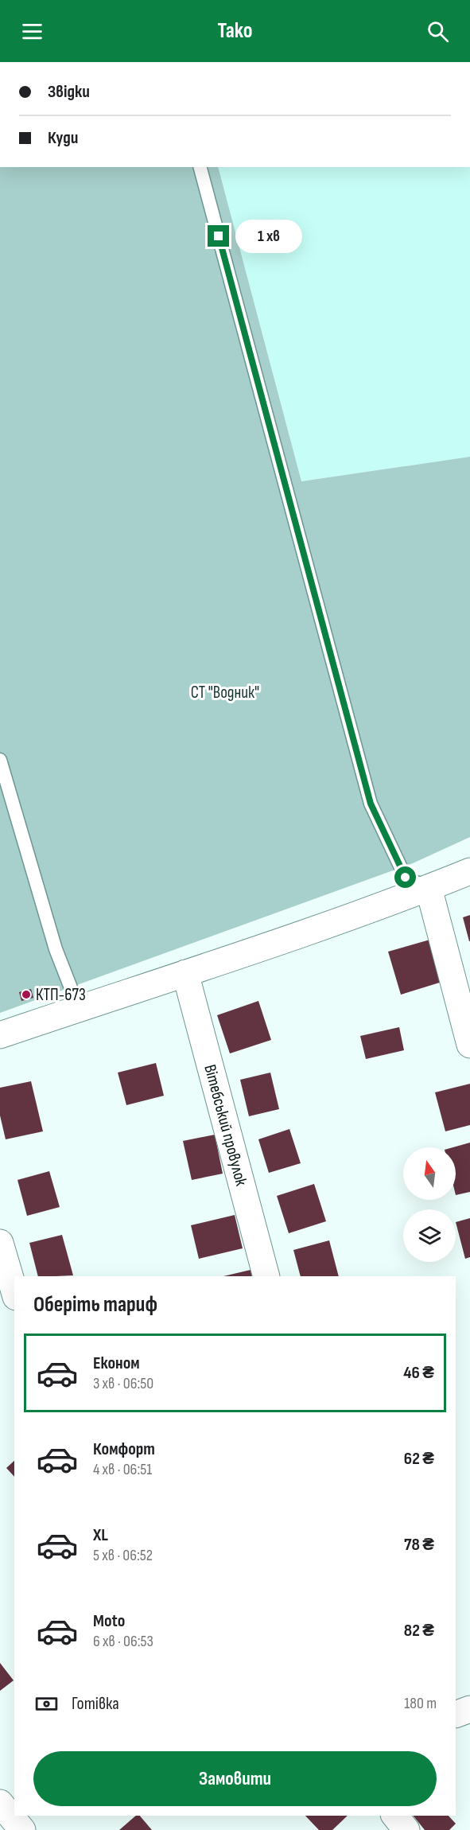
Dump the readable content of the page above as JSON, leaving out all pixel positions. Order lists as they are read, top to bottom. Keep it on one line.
{"streets":{"street":["Вітебський провулок"]},"parks":["СТ \"Водник\""],"places":["КТП-673"],"north":"top","page":{"header":"Tako","banner":["Звідки","Куди"],"bubble":"1 хв","heading":"Оберіть тариф","list":[{"name":"Економ","note":"3 хв · 06:50","value":"46 ₴"},{"name":"Комфорт","note":"4 хв · 06:51","value":"62 ₴"},{"name":"XL","note":"5 хв · 06:52","value":"78 ₴"},{"name":"Moto","note":"6 хв · 06:53","value":"82 ₴"}],"pay":["Готівка","180 m"],"buttons":"Замовити"}}
